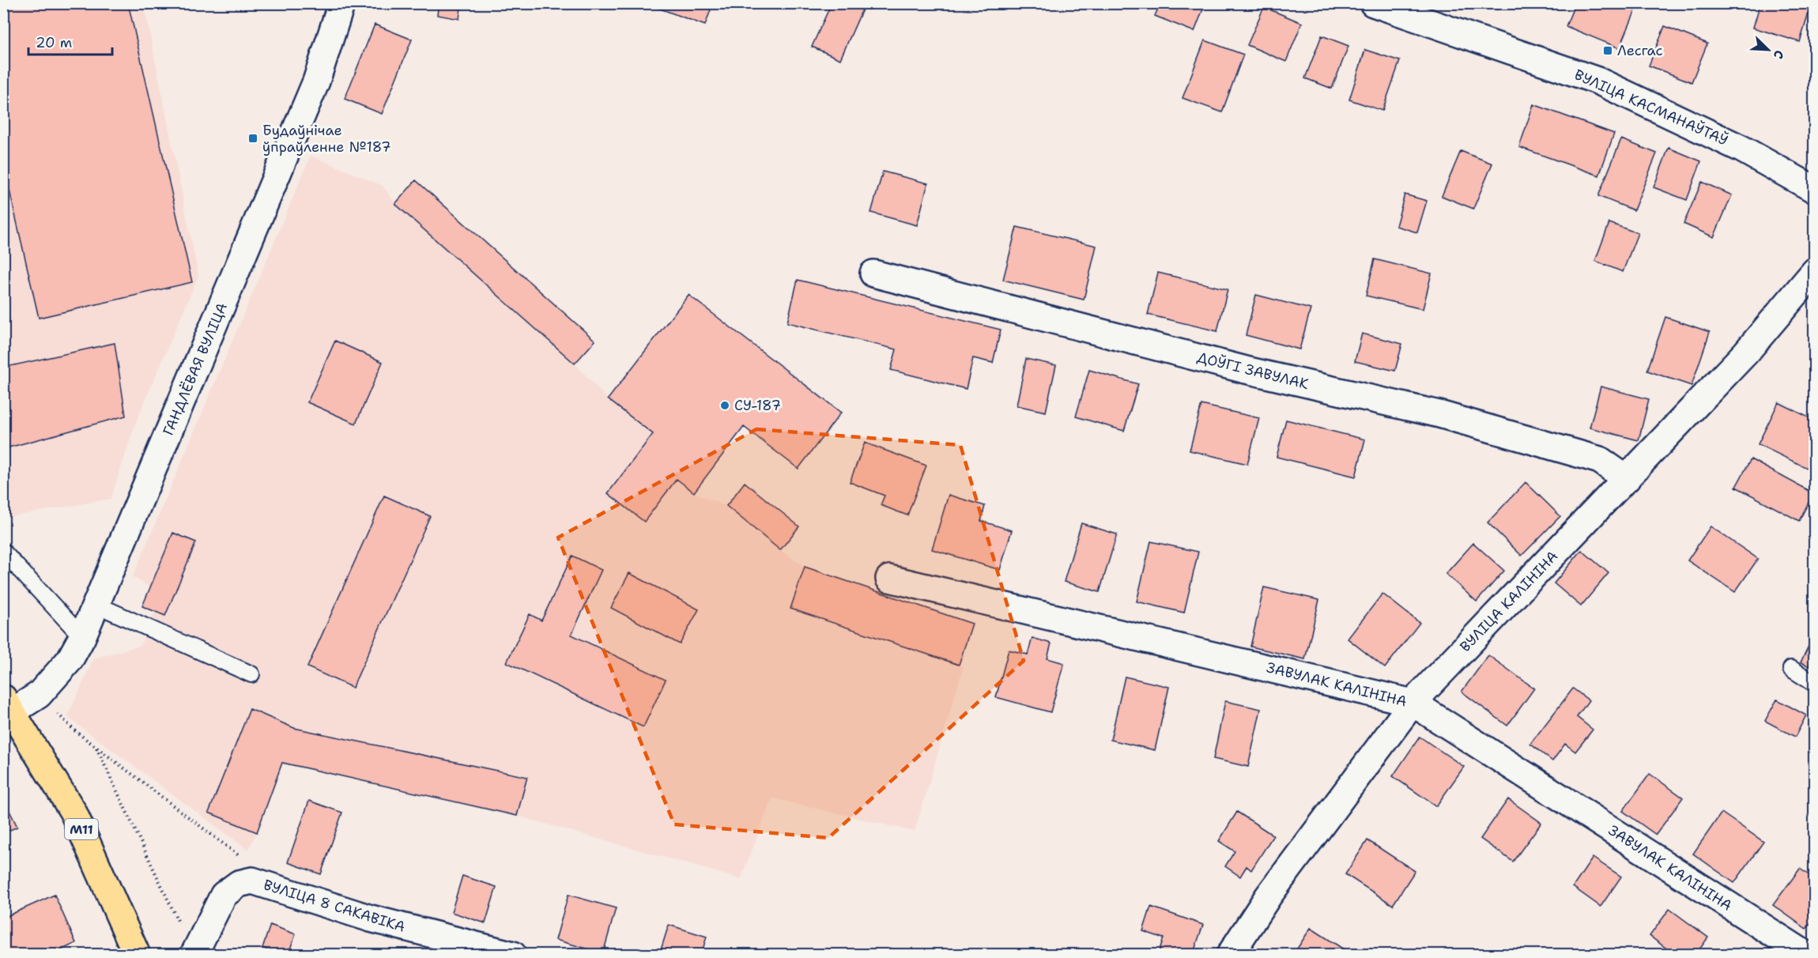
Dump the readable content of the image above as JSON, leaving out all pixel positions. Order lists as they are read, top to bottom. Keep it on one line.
{"streets":{"highway":["М11"],"street":["ВУЛІЦА КАСМАНАЎТАЎ","ГАНДЛЁВАЯ ВУЛІЦА","ДОЎГІ ЗАВУЛАК","ВУЛІЦА КАЛІНІНА","ЗАВУЛАК КАЛІНІНА","ВУЛІЦА 8 САКАВІКА"]},"crossings":[["ГАНДЛЁВАЯ ВУЛІЦА","М11"],["ДОЎГІ ЗАВУЛАК","ВУЛІЦА КАЛІНІНА"],["ВУЛІЦА КАЛІНІНА","ЗАВУЛАК КАЛІНІНА"]],"places":{"transit":["Лесгас","Будаўнічае ўпраўленне №187"],"other":["СУ-187"]},"scale_bar":"20 m","north":"bottom right"}
